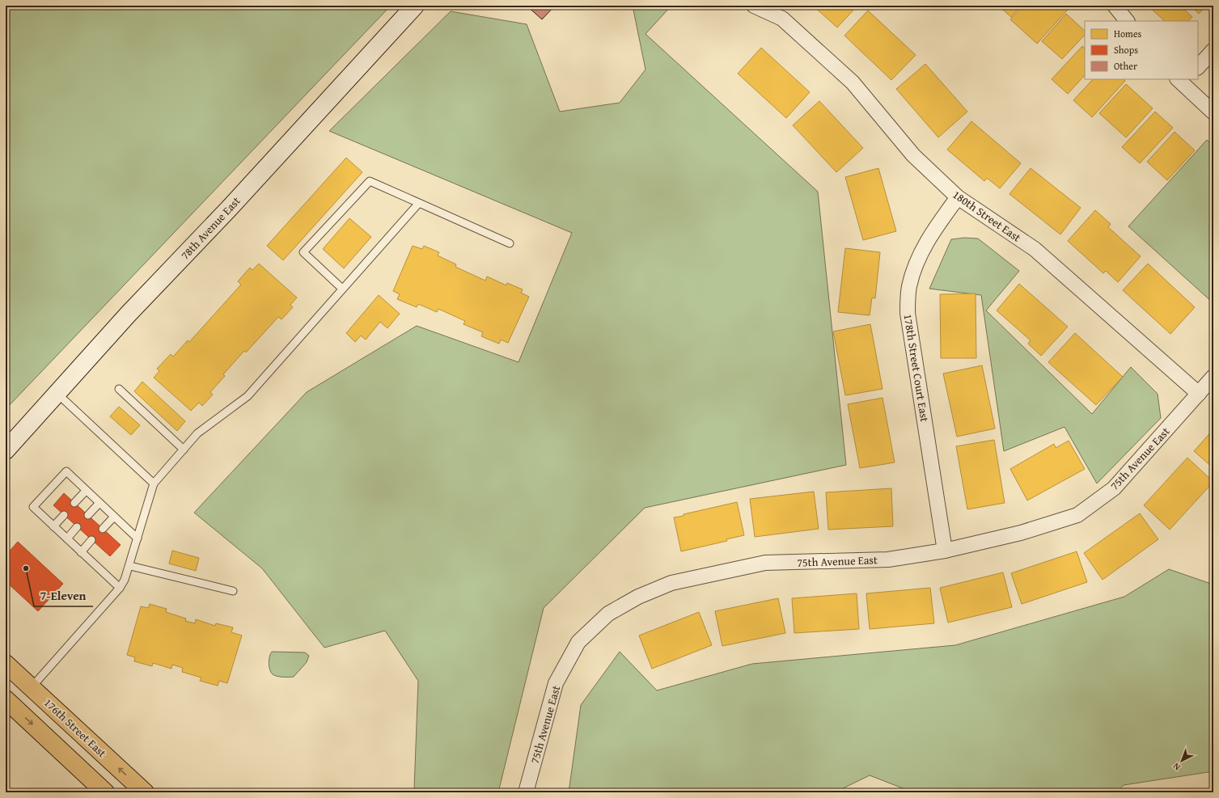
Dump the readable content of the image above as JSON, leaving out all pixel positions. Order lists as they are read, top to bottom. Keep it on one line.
{"streets":{"main road":["176th Street East"],"street":["180th Street East","78th Avenue East","178th Street Court East","75th Avenue East"]},"crossings":[["180th Street East","178th Street Court East"],["180th Street East","75th Avenue East"],["178th Street Court East","75th Avenue East"]],"places":["7-Eleven"],"legend":["Homes","Shops","Other"],"north":"bottom left"}
